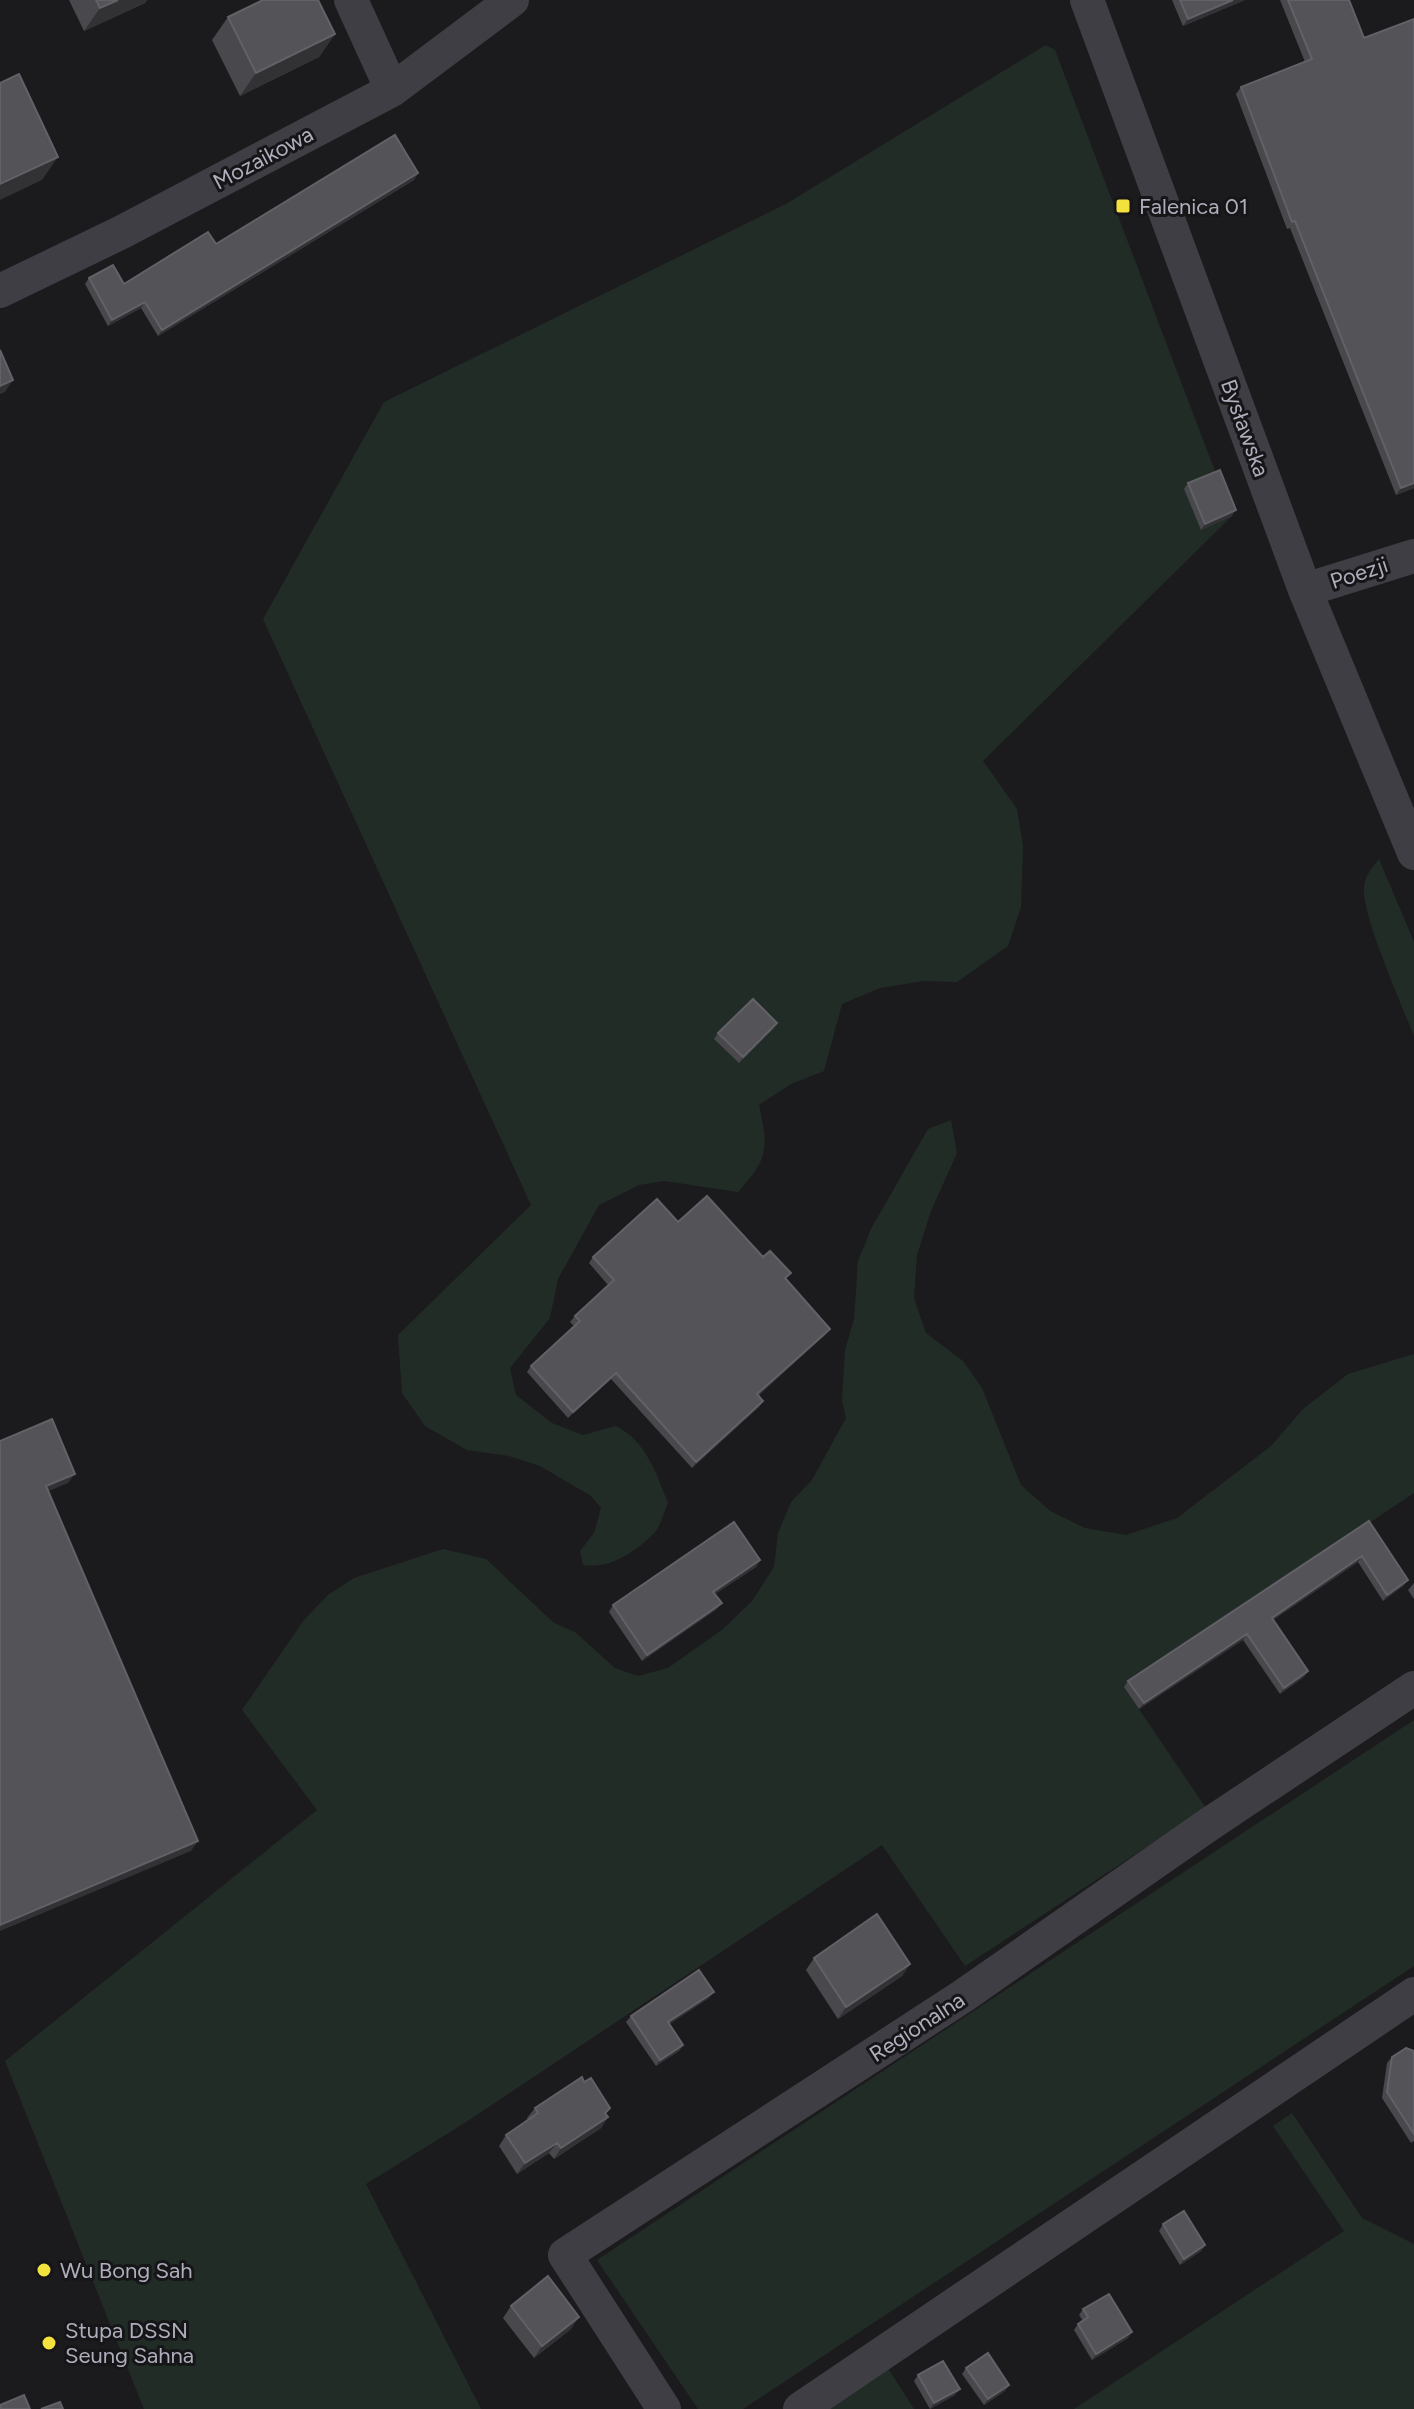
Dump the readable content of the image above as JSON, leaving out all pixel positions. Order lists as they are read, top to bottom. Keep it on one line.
{"streets":{"street":["Mozaikowa","Bysławska","Poezji","Regionalna"]},"crossings":[["Bysławska","Poezji"]],"places":{"transit":["Falenica 01"],"other":["Wu Bong Sah","Stupa DSSN Seung Sahna"]}}
